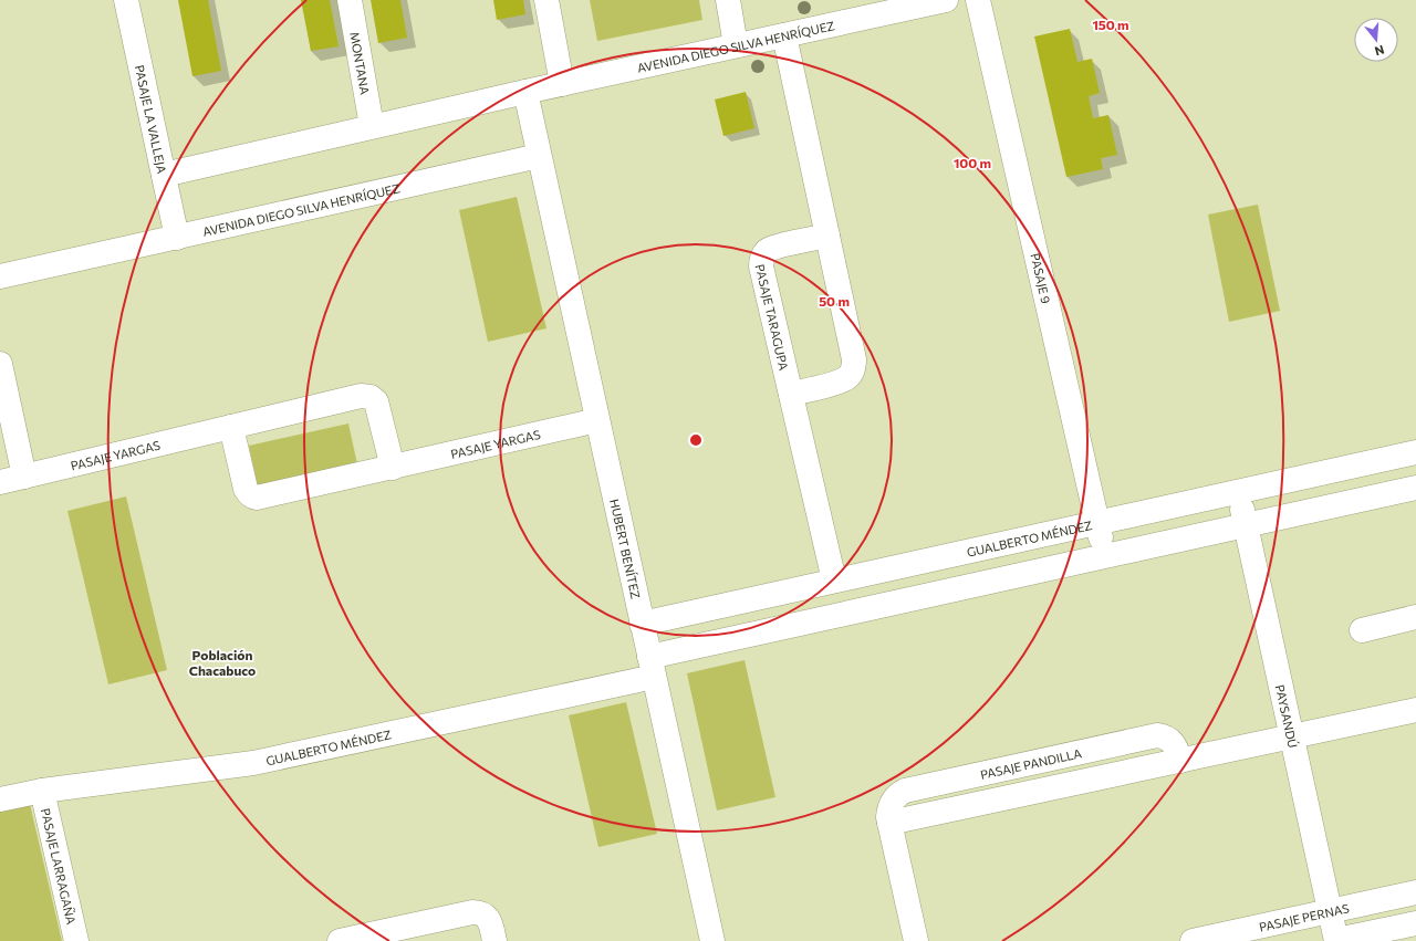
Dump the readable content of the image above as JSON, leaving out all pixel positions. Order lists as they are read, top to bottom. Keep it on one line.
{"streets":{"street":["AVENIDA DIEGO SILVA HENRÍQUEZ","MONTANA","PASAJE LA VALLEJA","PASAJE 9","PASAJE TARAGUPA","PASAJE YARGAS","GUALBERTO MÉNDEZ","HUBERT BENÍTEZ","PAYSANDÚ","PASAJE LARRAGAÑA","PASAJE PERNAS"]},"crossings":[["AVENIDA DIEGO SILVA HENRÍQUEZ","MONTANA"],["AVENIDA DIEGO SILVA HENRÍQUEZ","PASAJE LA VALLEJA"],["AVENIDA DIEGO SILVA HENRÍQUEZ","HUBERT BENÍTEZ"],["PASAJE 9","GUALBERTO MÉNDEZ"],["PASAJE TARAGUPA","GUALBERTO MÉNDEZ"],["PASAJE YARGAS","HUBERT BENÍTEZ"],["GUALBERTO MÉNDEZ","HUBERT BENÍTEZ"],["GUALBERTO MÉNDEZ","PAYSANDÚ"],["GUALBERTO MÉNDEZ","PASAJE LARRAGAÑA"],["PAYSANDÚ","PASAJE PERNAS"]],"districts":["Población Chacabuco"],"north":"bottom","rings":["150 m","100 m","50 m"]}
